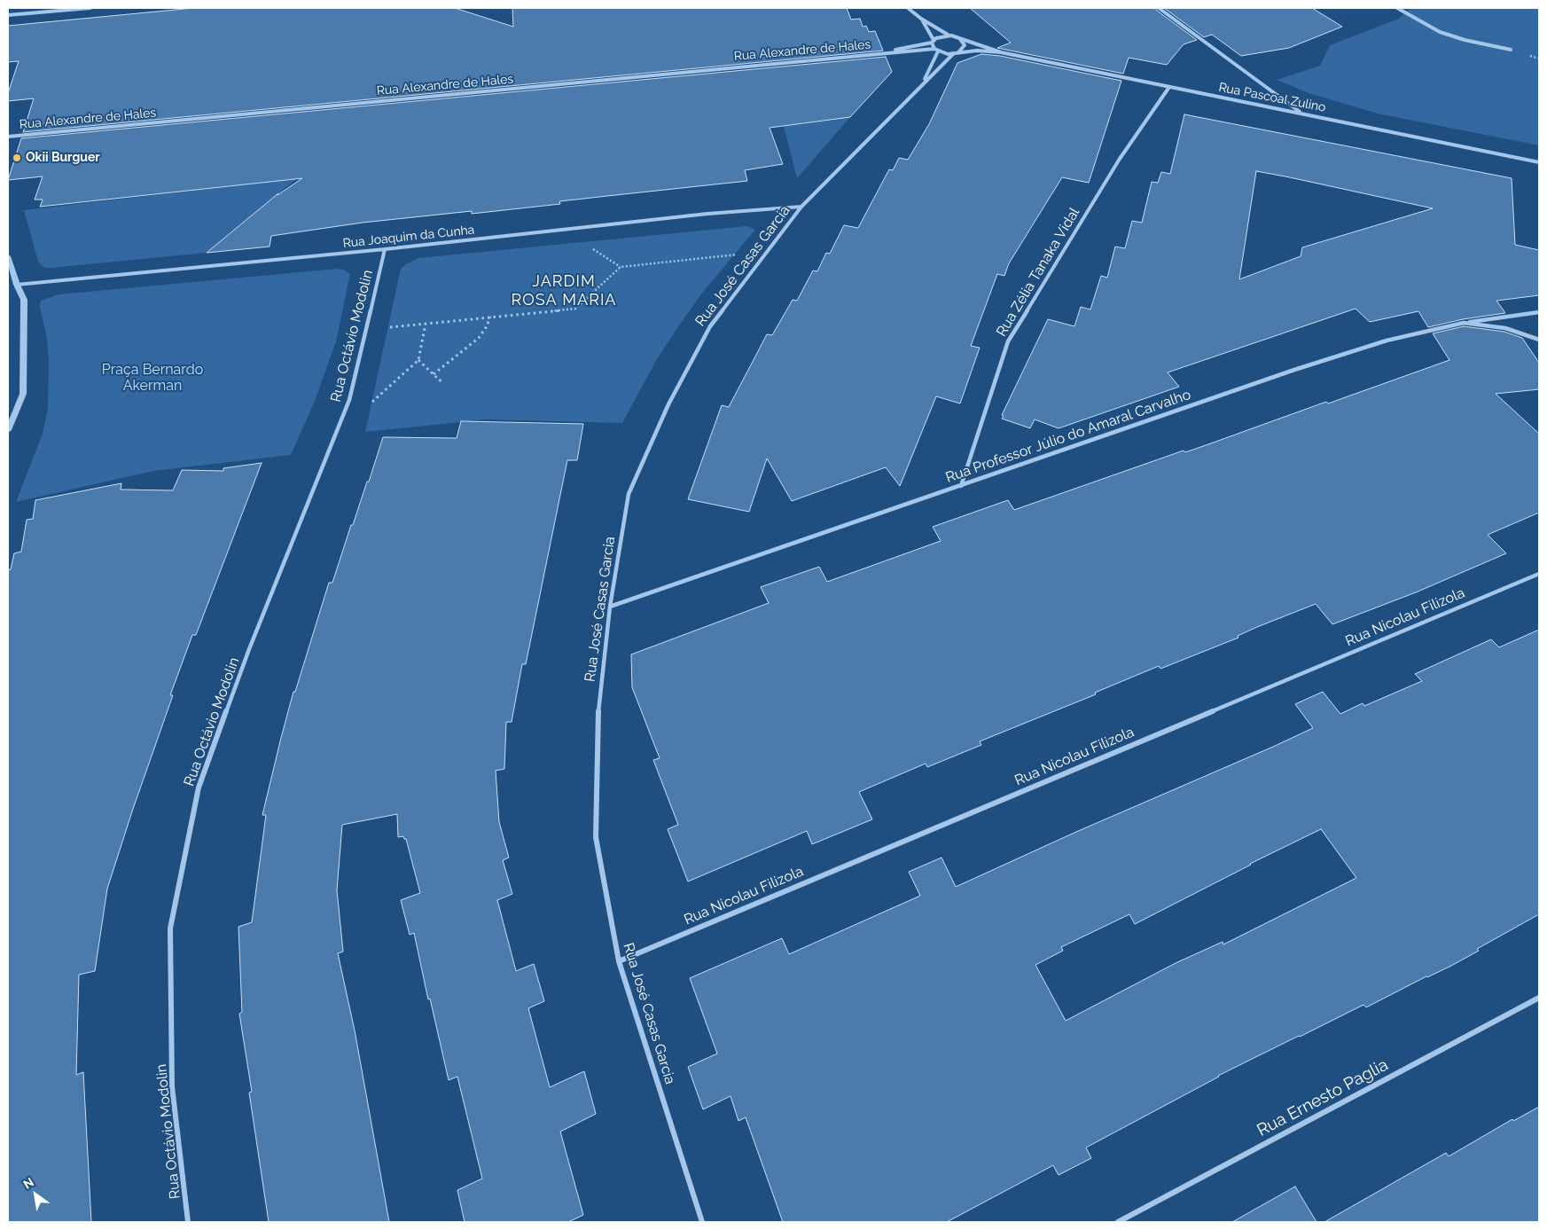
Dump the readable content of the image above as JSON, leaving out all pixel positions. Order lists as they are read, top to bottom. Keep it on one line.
{"streets":{"street":["Rua Alexandre de Hales","Rua Pascoal Zulino","Rua Joaquim da Cunha","Rua José Casas Garcia","Rua Zélia Tanaka Vidal","Rua Octávio Modolin","Rua Professor Júlio do Amaral Carvalho","Rua Nicolau Filizola","Rua Ernesto Paglia"]},"crossings":[["Rua Alexandre de Hales","Rua Pascoal Zulino"],["Rua Alexandre de Hales","Rua José Casas Garcia"],["Rua Pascoal Zulino","Rua José Casas Garcia"],["Rua Pascoal Zulino","Rua Zélia Tanaka Vidal"],["Rua Joaquim da Cunha","Rua José Casas Garcia"],["Rua Joaquim da Cunha","Rua Octávio Modolin"],["Rua José Casas Garcia","Rua Professor Júlio do Amaral Carvalho"],["Rua José Casas Garcia","Rua Nicolau Filizola"],["Rua Zélia Tanaka Vidal","Rua Professor Júlio do Amaral Carvalho"]],"districts":["JARDIM ROSA MARIA"],"parks":["Praça Bernardo Akerman"],"places":["Okii Burguer"],"north":"top left"}
